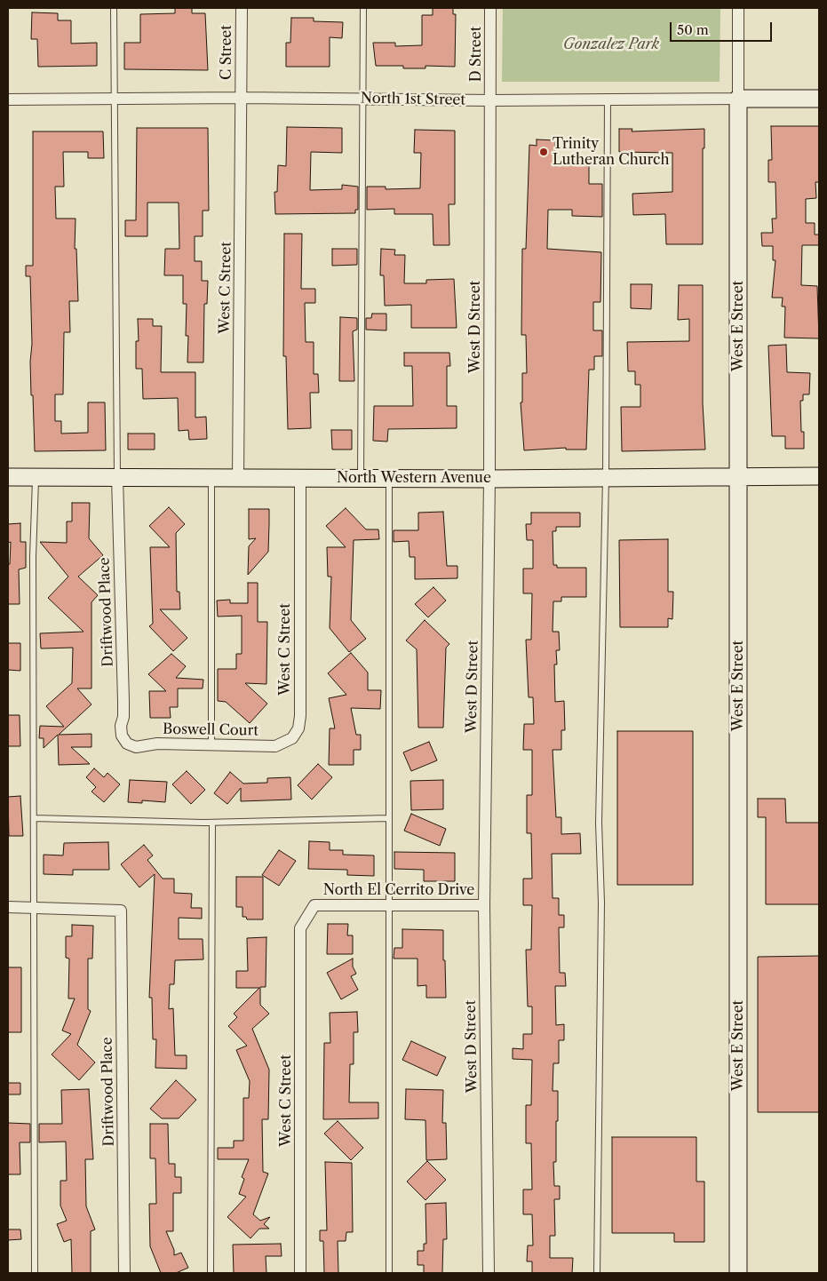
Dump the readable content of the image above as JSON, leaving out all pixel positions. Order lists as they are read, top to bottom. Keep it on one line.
{"streets":{"street":["C Street","D Street","North 1st Street","West C Street","West E Street","West D Street","North Western Avenue","Driftwood Place","Boswell Court","North El Cerrito Drive"]},"crossings":[["C Street","North 1st Street"],["C Street","West C Street"],["D Street","North 1st Street"],["D Street","West D Street"],["North 1st Street","West C Street"],["North 1st Street","West E Street"],["North 1st Street","West D Street"],["West C Street","North Western Avenue"],["West C Street","Boswell Court"],["West C Street","North El Cerrito Drive"],["West E Street","North Western Avenue"],["West D Street","North Western Avenue"],["West D Street","North El Cerrito Drive"],["North Western Avenue","Driftwood Place"],["Driftwood Place","Boswell Court"]],"parks":["Gonzalez Park"],"places":["Trinity Lutheran Church"],"scale_bar":"50 m"}
